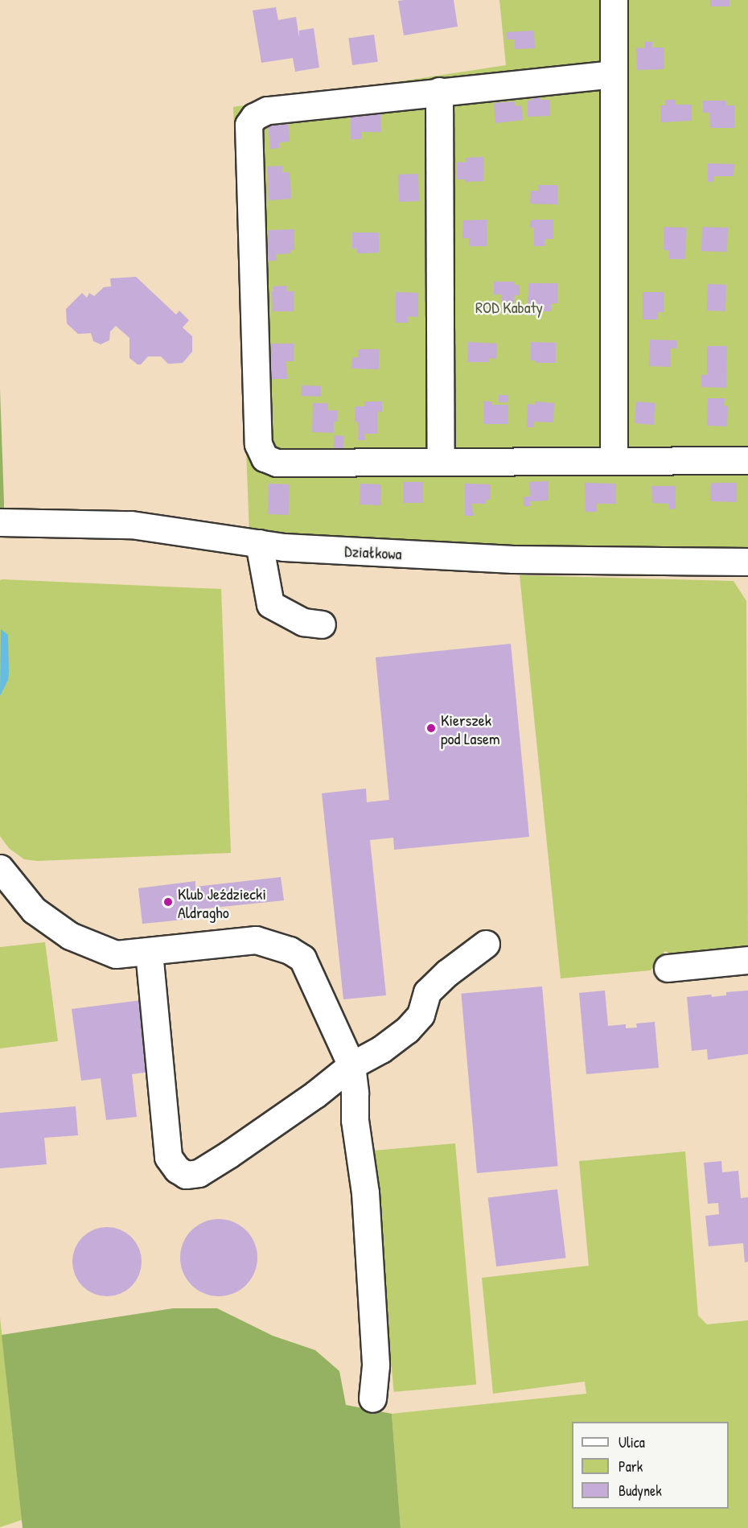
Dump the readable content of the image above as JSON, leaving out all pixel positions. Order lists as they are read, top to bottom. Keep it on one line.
{"streets":{"street":["Działkowa"]},"parks":["ROD Kabaty"],"places":["Kierszek pod Lasem","Klub Jeździecki Aldragho"],"legend":["Ulica","Park","Budynek"]}
